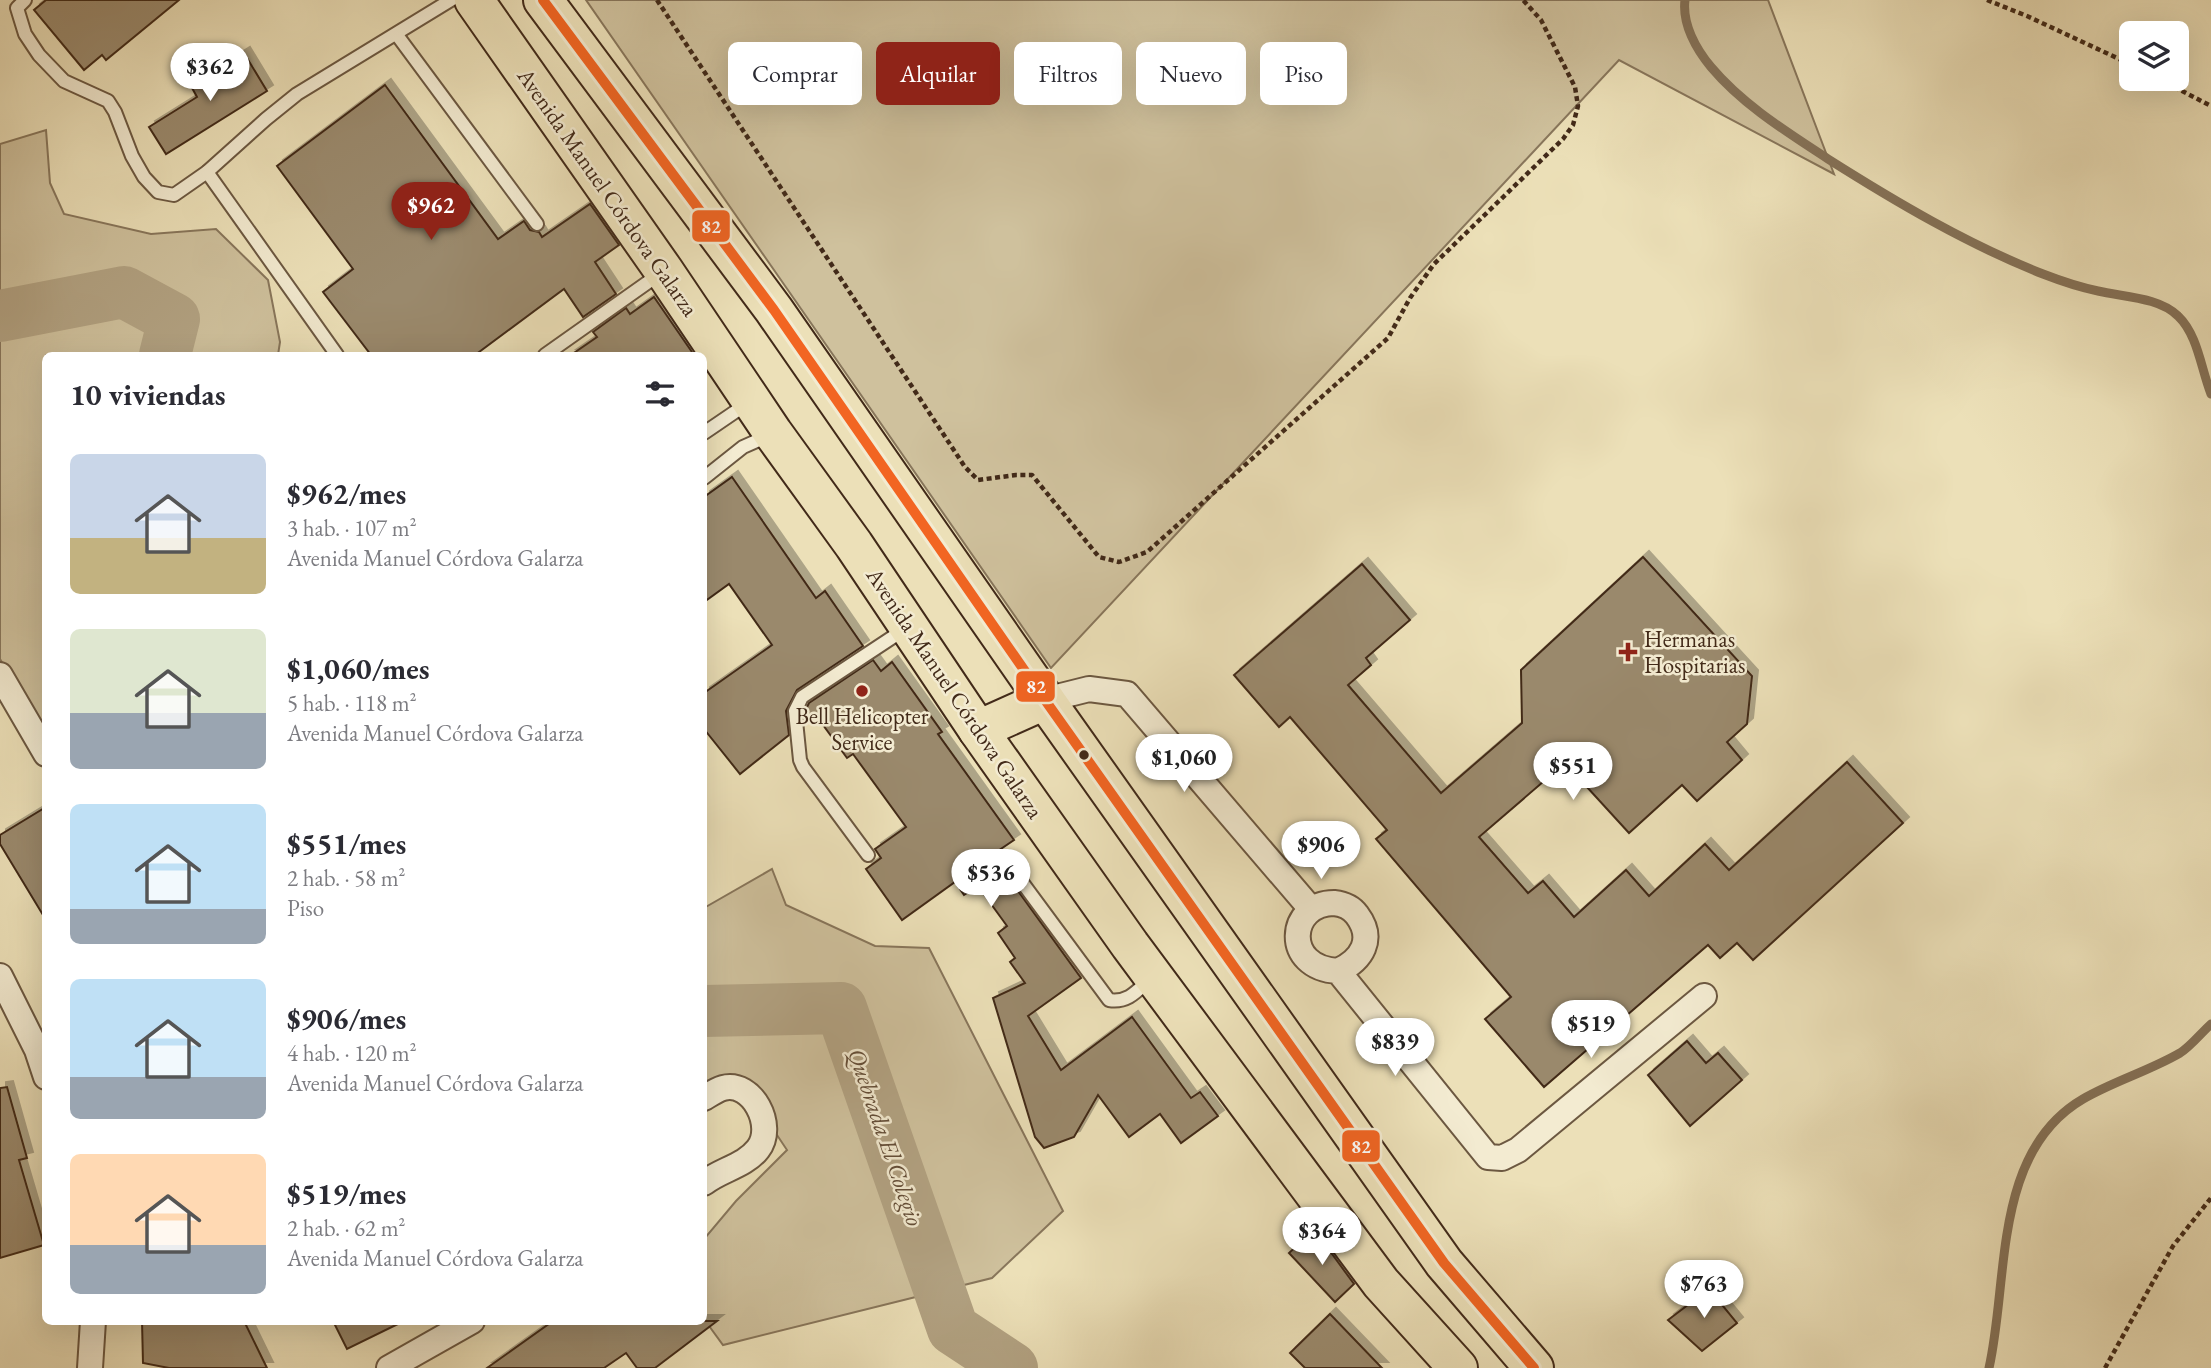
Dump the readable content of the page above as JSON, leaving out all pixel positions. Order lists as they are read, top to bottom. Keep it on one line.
{"streets":{"main road":["Avenida Manuel Córdova Galarza"]},"water":["Quebrada El Colegio"],"places":{"health":["Hermanas Hospitarias"],"other":["Bell Helicopter Service"]},"lines":["transit line 82"],"page":{"chip":["Comprar","Alquilar","Filtros","Nuevo","Piso"],"price":["$362","$962","$1,060","$551","$906","$536","$519","$839","$364","$763"],"heading":"10 viviendas","list":[{"name":"$962/mes","note":"3 hab. · 107 m² · Avenida Manuel Córdova Galarza"},{"name":"$1,060/mes","note":"5 hab. · 118 m² · Avenida Manuel Córdova Galarza"},{"name":"$551/mes","note":"2 hab. · 58 m² · Piso"},{"name":"$906/mes","note":"4 hab. · 120 m² · Avenida Manuel Córdova Galarza"},{"name":"$519/mes","note":"2 hab. · 62 m² · Avenida Manuel Córdova Galarza"}]}}
